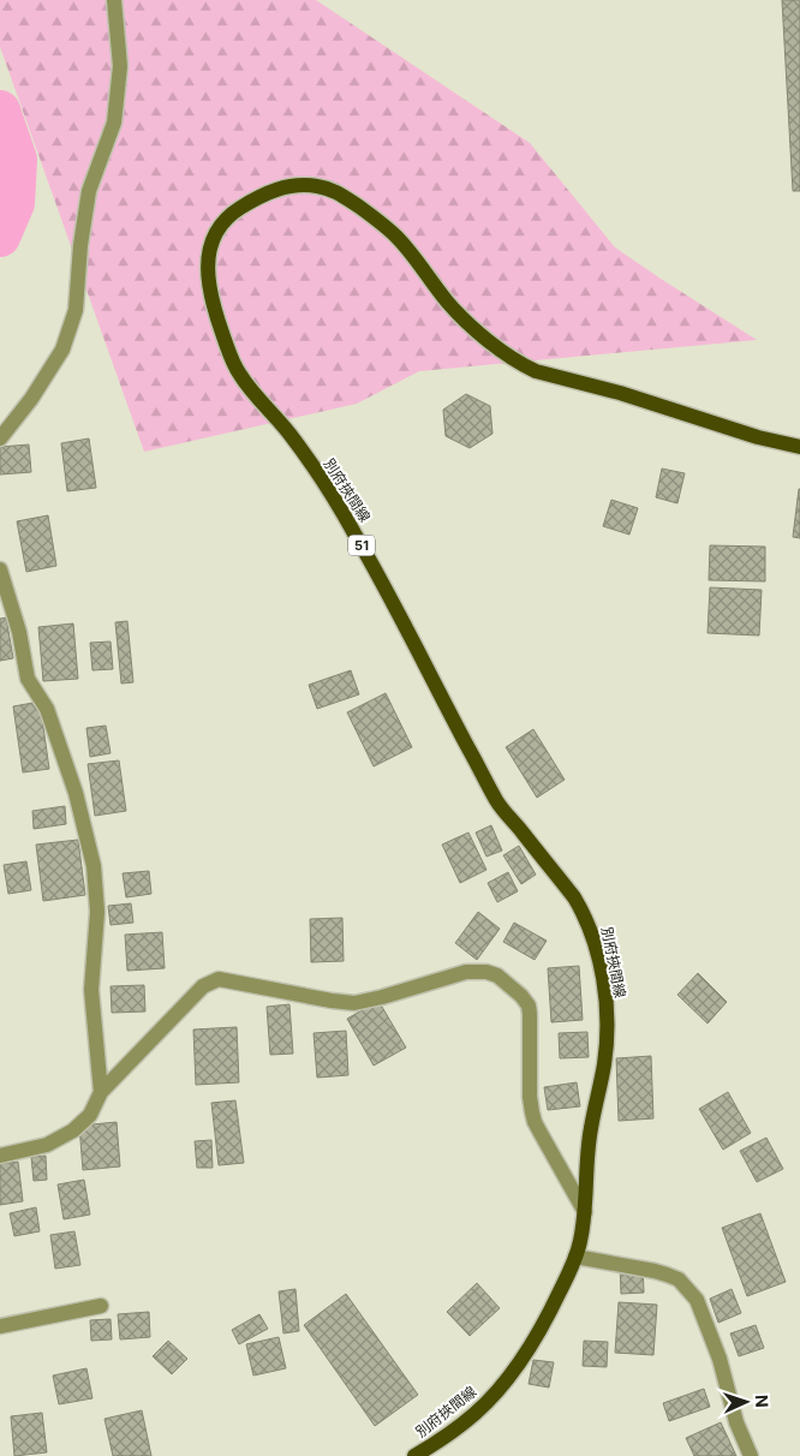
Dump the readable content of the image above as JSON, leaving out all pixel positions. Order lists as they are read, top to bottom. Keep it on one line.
{"streets":{"main road":["別府挾間線","51"]},"north":"right"}
